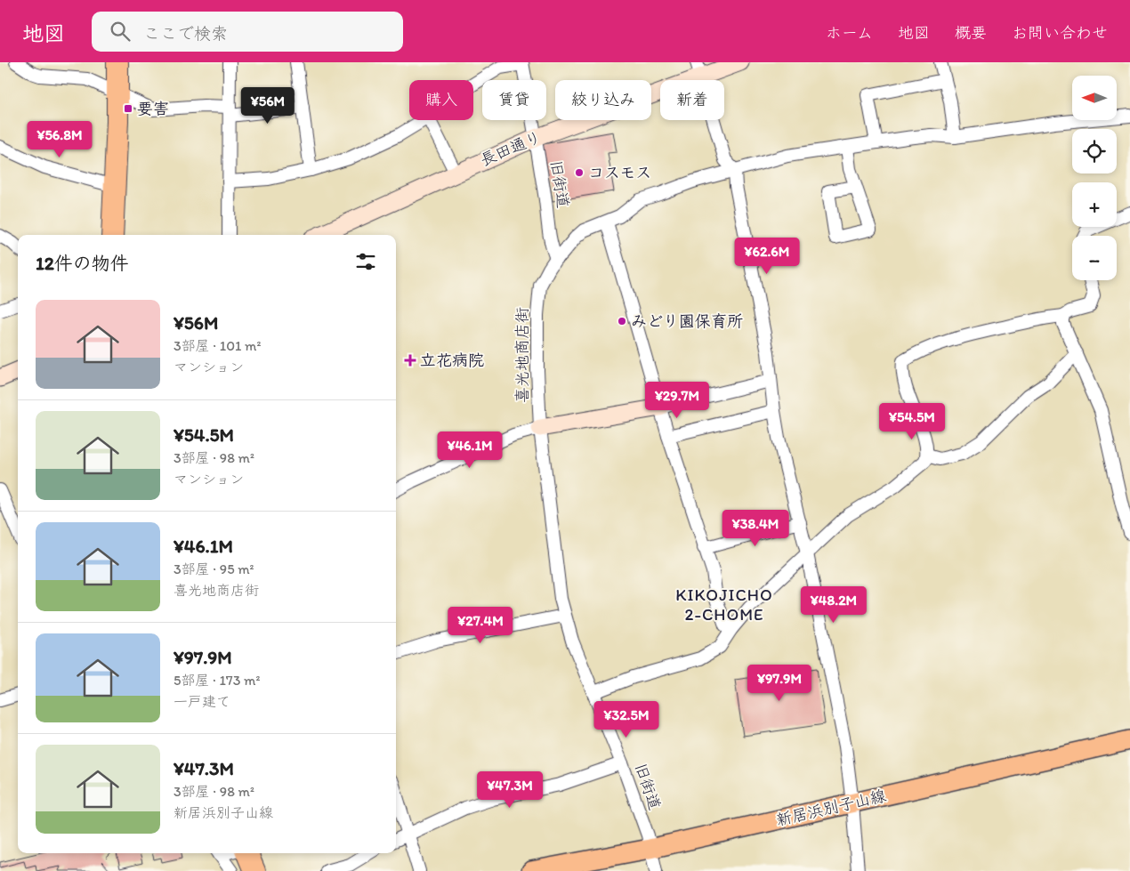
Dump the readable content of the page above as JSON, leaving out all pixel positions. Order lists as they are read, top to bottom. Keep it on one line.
{"streets":{"main road":["新居浜別子山線"],"street":["長田通り","旧街道","喜光地商店街"]},"crossings":[["長田通り","旧街道"],["旧街道","喜光地商店街"],["旧街道","新居浜別子山線"]],"districts":["KIKOJICHO 2-CHOME"],"places":{"transit":["要害"],"other":["コスモス","みどり園保育所"],"health":["立花病院"]},"north":"left","page":{"header":"地図","search":"ここで検索","nav":["ホーム","地図","概要","お問い合わせ"],"map_buttons":["+","−"],"chip":["購入","賃貸","絞り込み","新着"],"price":["¥56M","¥56.8M","¥62.6M","¥29.7M","¥54.5M","¥46.1M","¥38.4M","¥48.2M","¥27.4M","¥97.9M","¥32.5M","¥47.3M"],"heading":"12件の物件","list":[{"name":"¥56M","note":"3部屋 · 101 m² · マンション"},{"name":"¥54.5M","note":"3部屋 · 98 m² · マンション"},{"name":"¥46.1M","note":"3部屋 · 95 m² · 喜光地商店街"},{"name":"¥97.9M","note":"5部屋 · 173 m² · 一戸建て"},{"name":"¥47.3M","note":"3部屋 · 98 m² · 新居浜別子山線"}]}}
